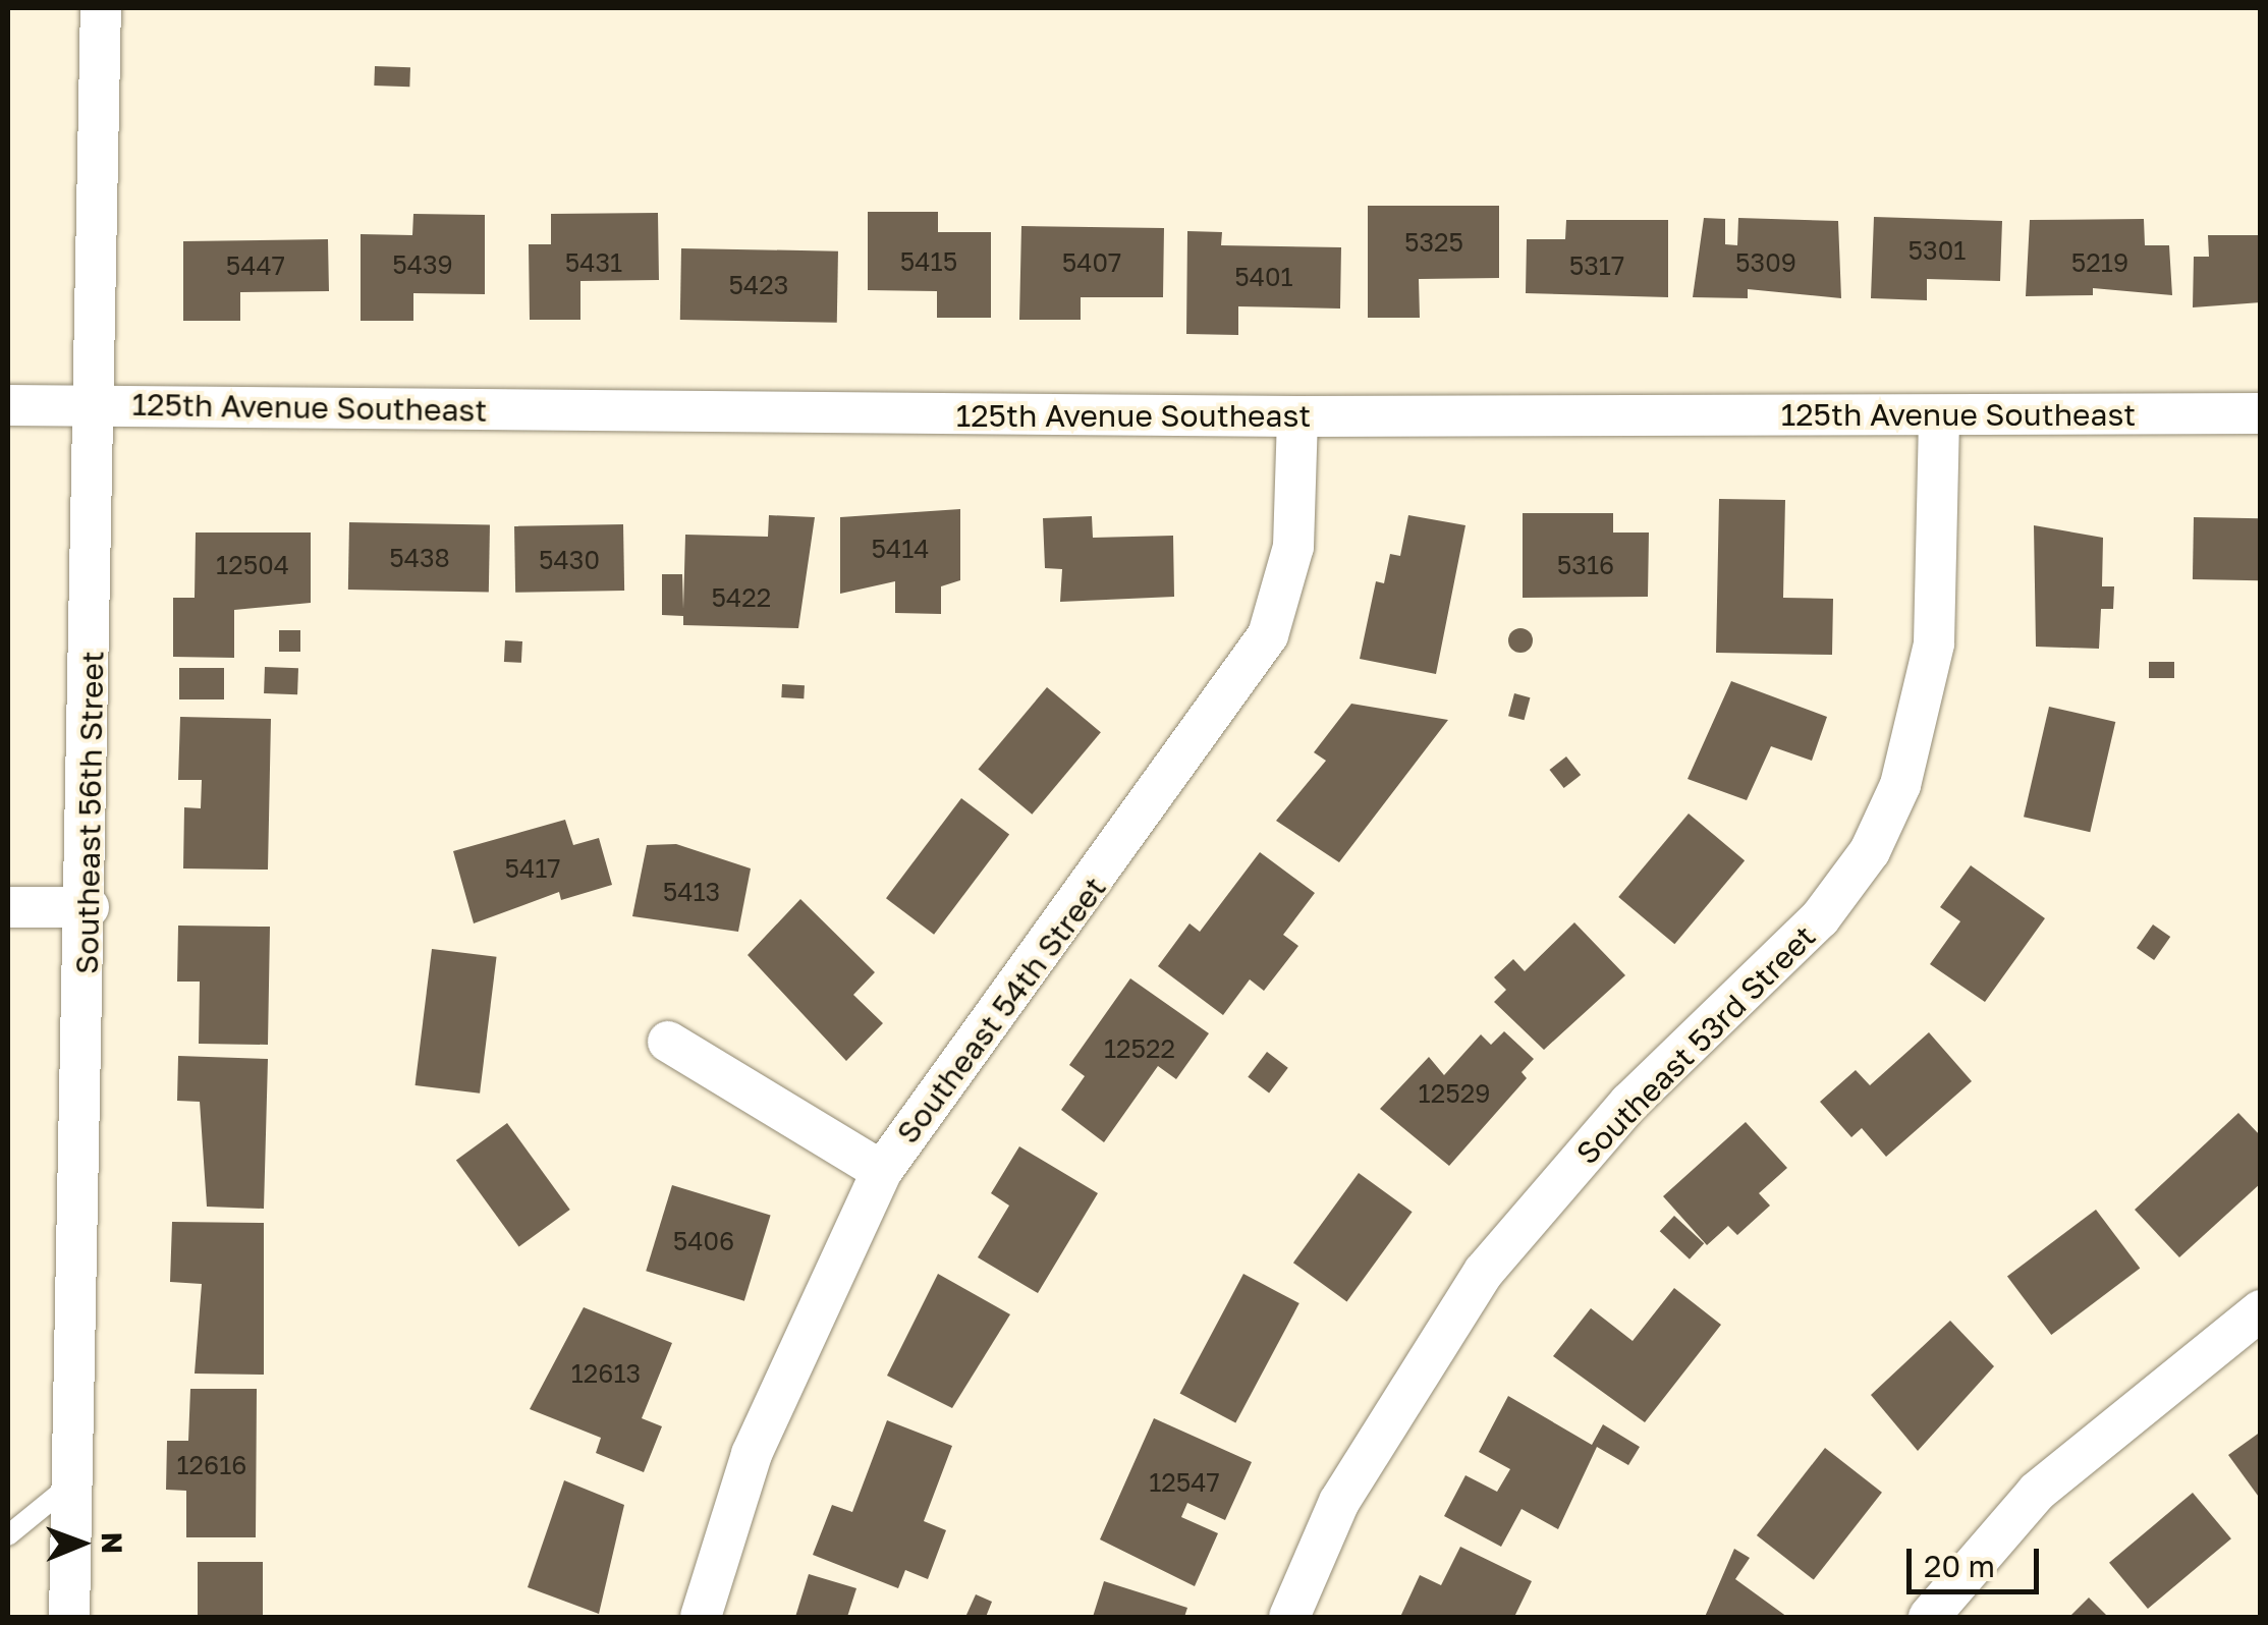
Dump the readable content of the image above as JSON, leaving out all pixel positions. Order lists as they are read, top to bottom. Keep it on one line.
{"streets":{"street":["125th Avenue Southeast","Southeast 56th Street","Southeast 54th Street","Southeast 53rd Street"]},"crossings":[["125th Avenue Southeast","Southeast 56th Street"],["125th Avenue Southeast","Southeast 54th Street"],["125th Avenue Southeast","Southeast 53rd Street"]],"house_numbers":["5325","5301","5415","5431","5407","5309","5219","5439","5447","5317","5401","5423","5414","5438","5430","12504","5316","5422","5417","5413","12522","12529","5406","12613","12616","12547"],"scale_bar":"20 m","north":"right"}
